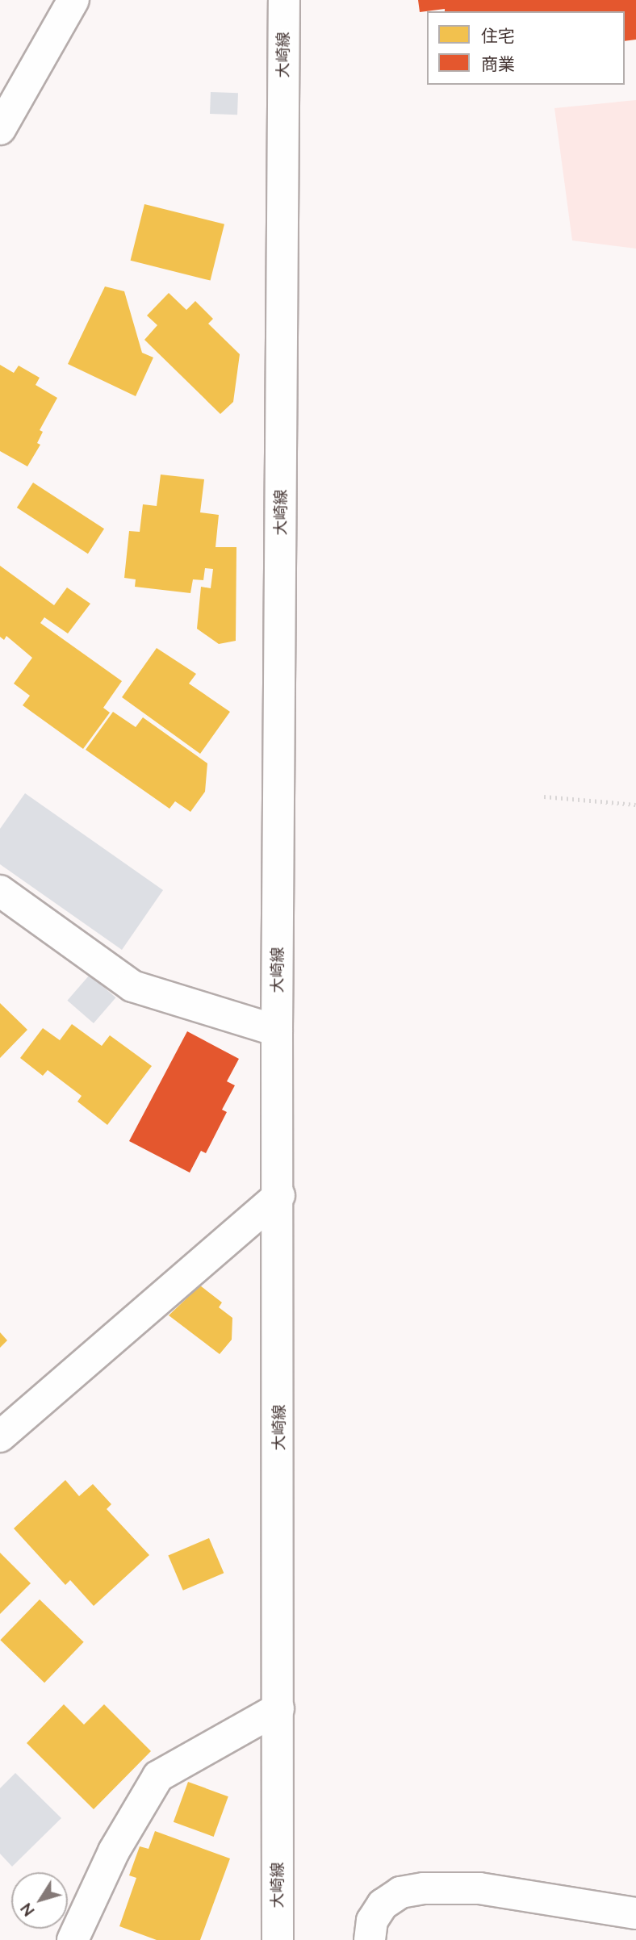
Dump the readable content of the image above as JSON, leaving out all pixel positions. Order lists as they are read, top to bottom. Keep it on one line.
{"streets":{"street":["大崎線"]},"legend":["住宅","商業"],"north":"bottom left"}
